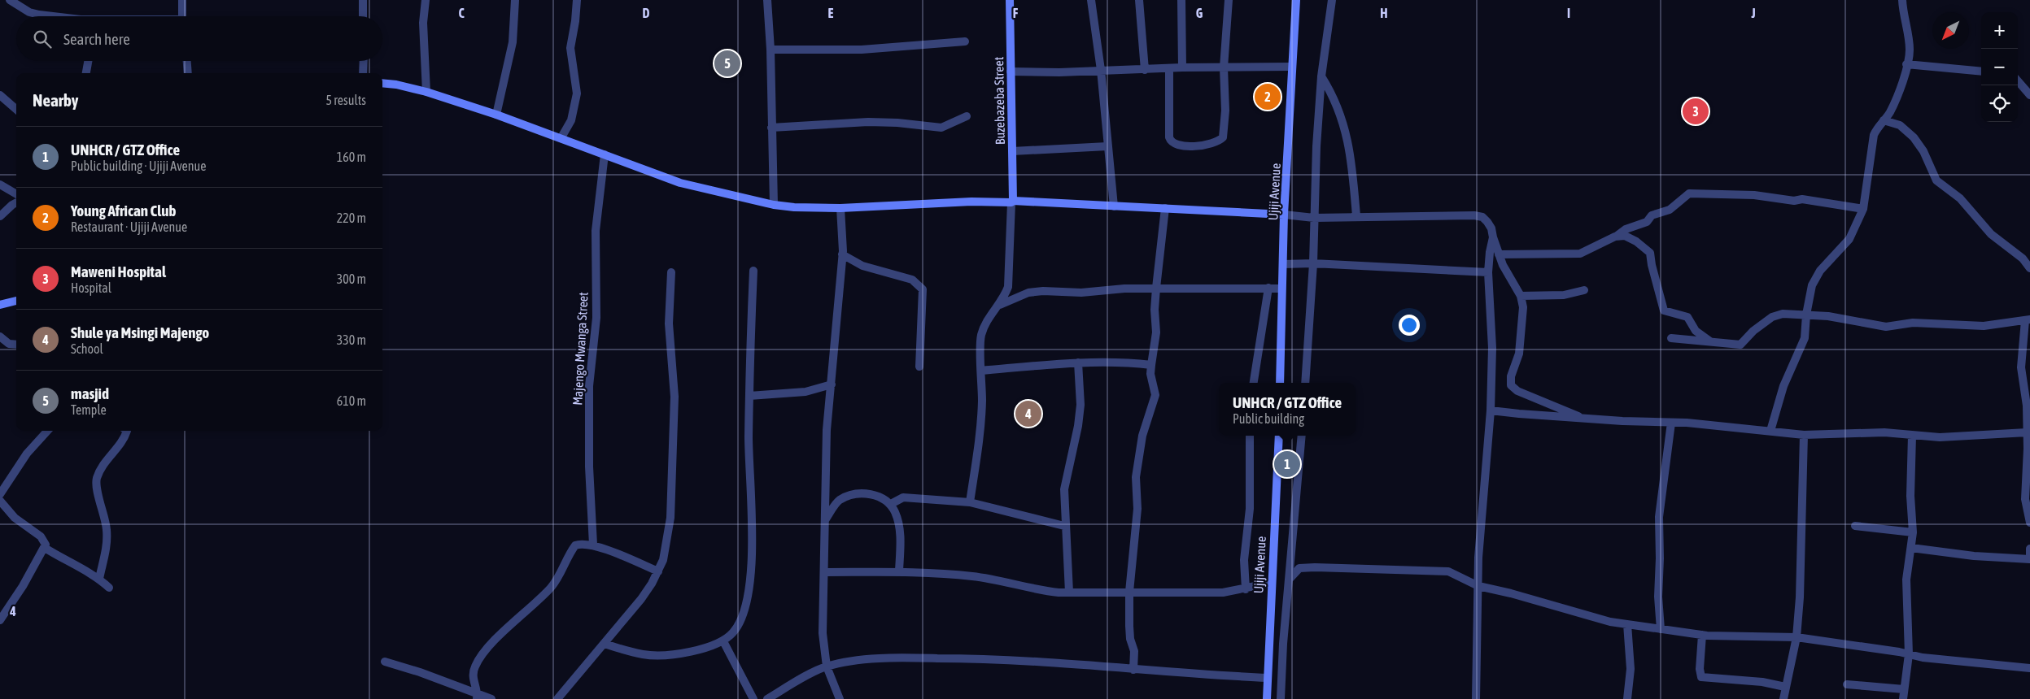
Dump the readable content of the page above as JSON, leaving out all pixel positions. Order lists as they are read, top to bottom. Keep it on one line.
{"streets":{"street":["Buzebazeba Street","Ujiji Avenue","Majengo Mwanga Street"]},"north":"bottom left","page":{"map_buttons":["+","−"],"search":"Search here","pins":["5","2","3","4","1"],"heading":["Nearby","5 results"],"list":[{"mark":"1","name":"UNHCR / GTZ Office","note":"Public building · Ujiji Avenue","value":"160 m"},{"mark":"2","name":"Young African Club","note":"Restaurant · Ujiji Avenue","value":"220 m"},{"mark":"3","name":"Maweni Hospital","note":"Hospital","value":"300 m"},{"mark":"4","name":"Shule ya Msingi Majengo","note":"School","value":"330 m"},{"mark":"5","name":"masjid","note":"Temple","value":"610 m"}],"popup":["UNHCR / GTZ Office","Public building"]},"grid":{"columns":["C","D","E","F","G","H","I","J"],"rows":["4"]}}
